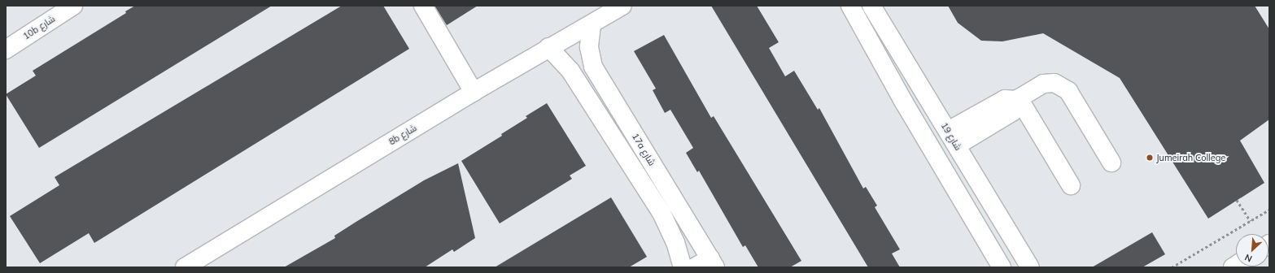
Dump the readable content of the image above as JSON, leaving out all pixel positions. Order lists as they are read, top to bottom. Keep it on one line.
{"streets":{"street":["10b شارع","8b شارع","شارع 19","17a شارع"]},"crossings":[["8b شارع","17a شارع"]],"places":["Jumeirah College"],"north":"bottom left"}
